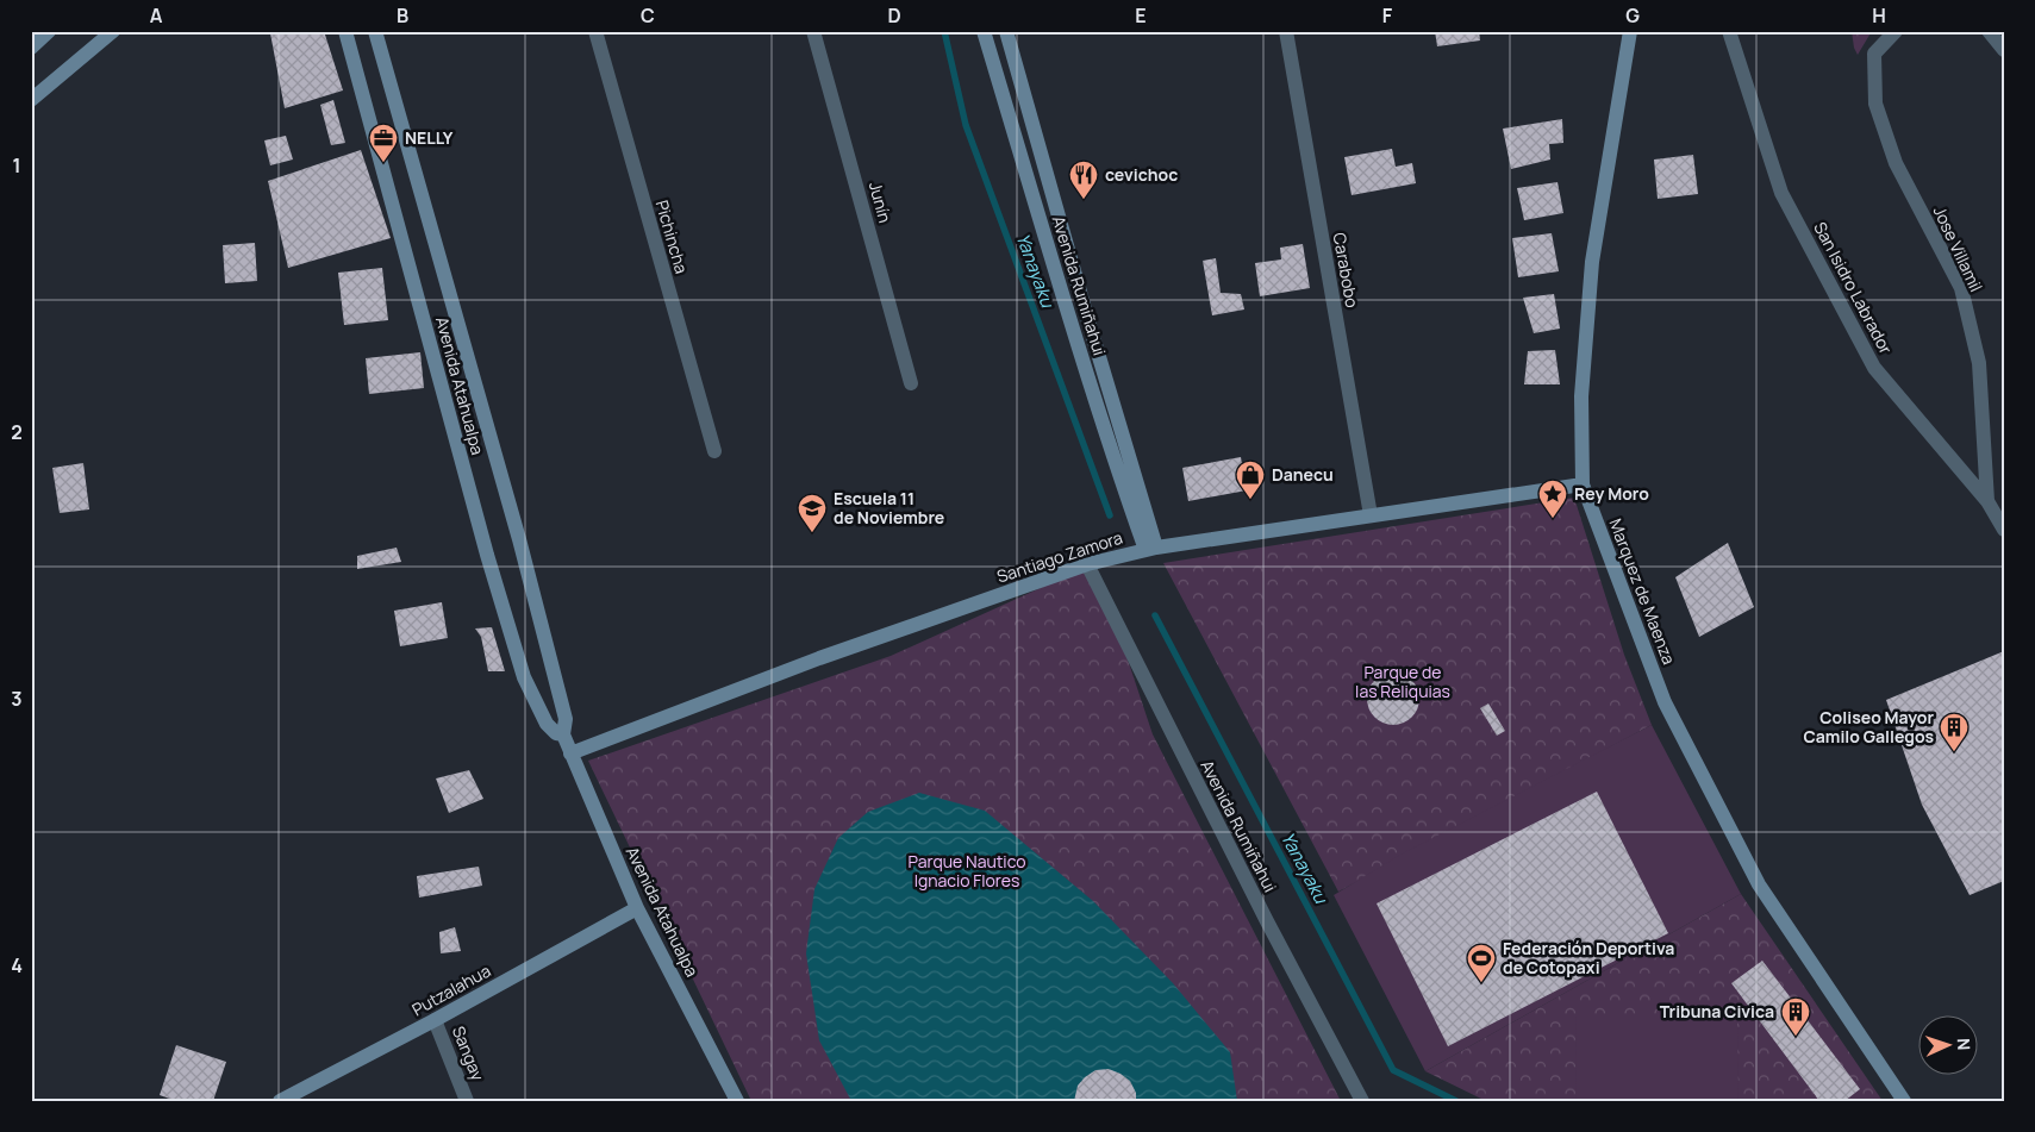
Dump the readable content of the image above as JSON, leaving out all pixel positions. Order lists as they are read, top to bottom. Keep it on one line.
{"streets":{"street":["Junín","Pichincha","Jose Villamil","Carabobo","Avenida Rumiñahui","San Isidro Labrador","Avenida Atahualpa","Santiago Zamora","Marquez de Maenza","Putzalahua","Sangay"]},"crossings":[["Jose Villamil","San Isidro Labrador"],["Carabobo","Santiago Zamora"],["Avenida Rumiñahui","Santiago Zamora"],["Avenida Atahualpa","Santiago Zamora"],["Avenida Atahualpa","Putzalahua"],["Santiago Zamora","Marquez de Maenza"],["Putzalahua","Sangay"]],"water":["Yanayaku"],"parks":["Parque de las Reliquias","Parque Nautico Ignacio Flores"],"places":{"office":["NELLY"],"restaurant":["cevichoc"],"shop":["Danecu"],"place":["Rey Moro"],"school or university":["Escuela 11 de Noviembre"],"building":["Coliseo Mayor Camilo Gallegos","Tribuna Civica"],"sports":["Federación Deportiva de Cotopaxi"]},"north":"right","grid":{"columns":["A","B","C","D","E","F","G","H"],"rows":["1","2","3","4"]}}
